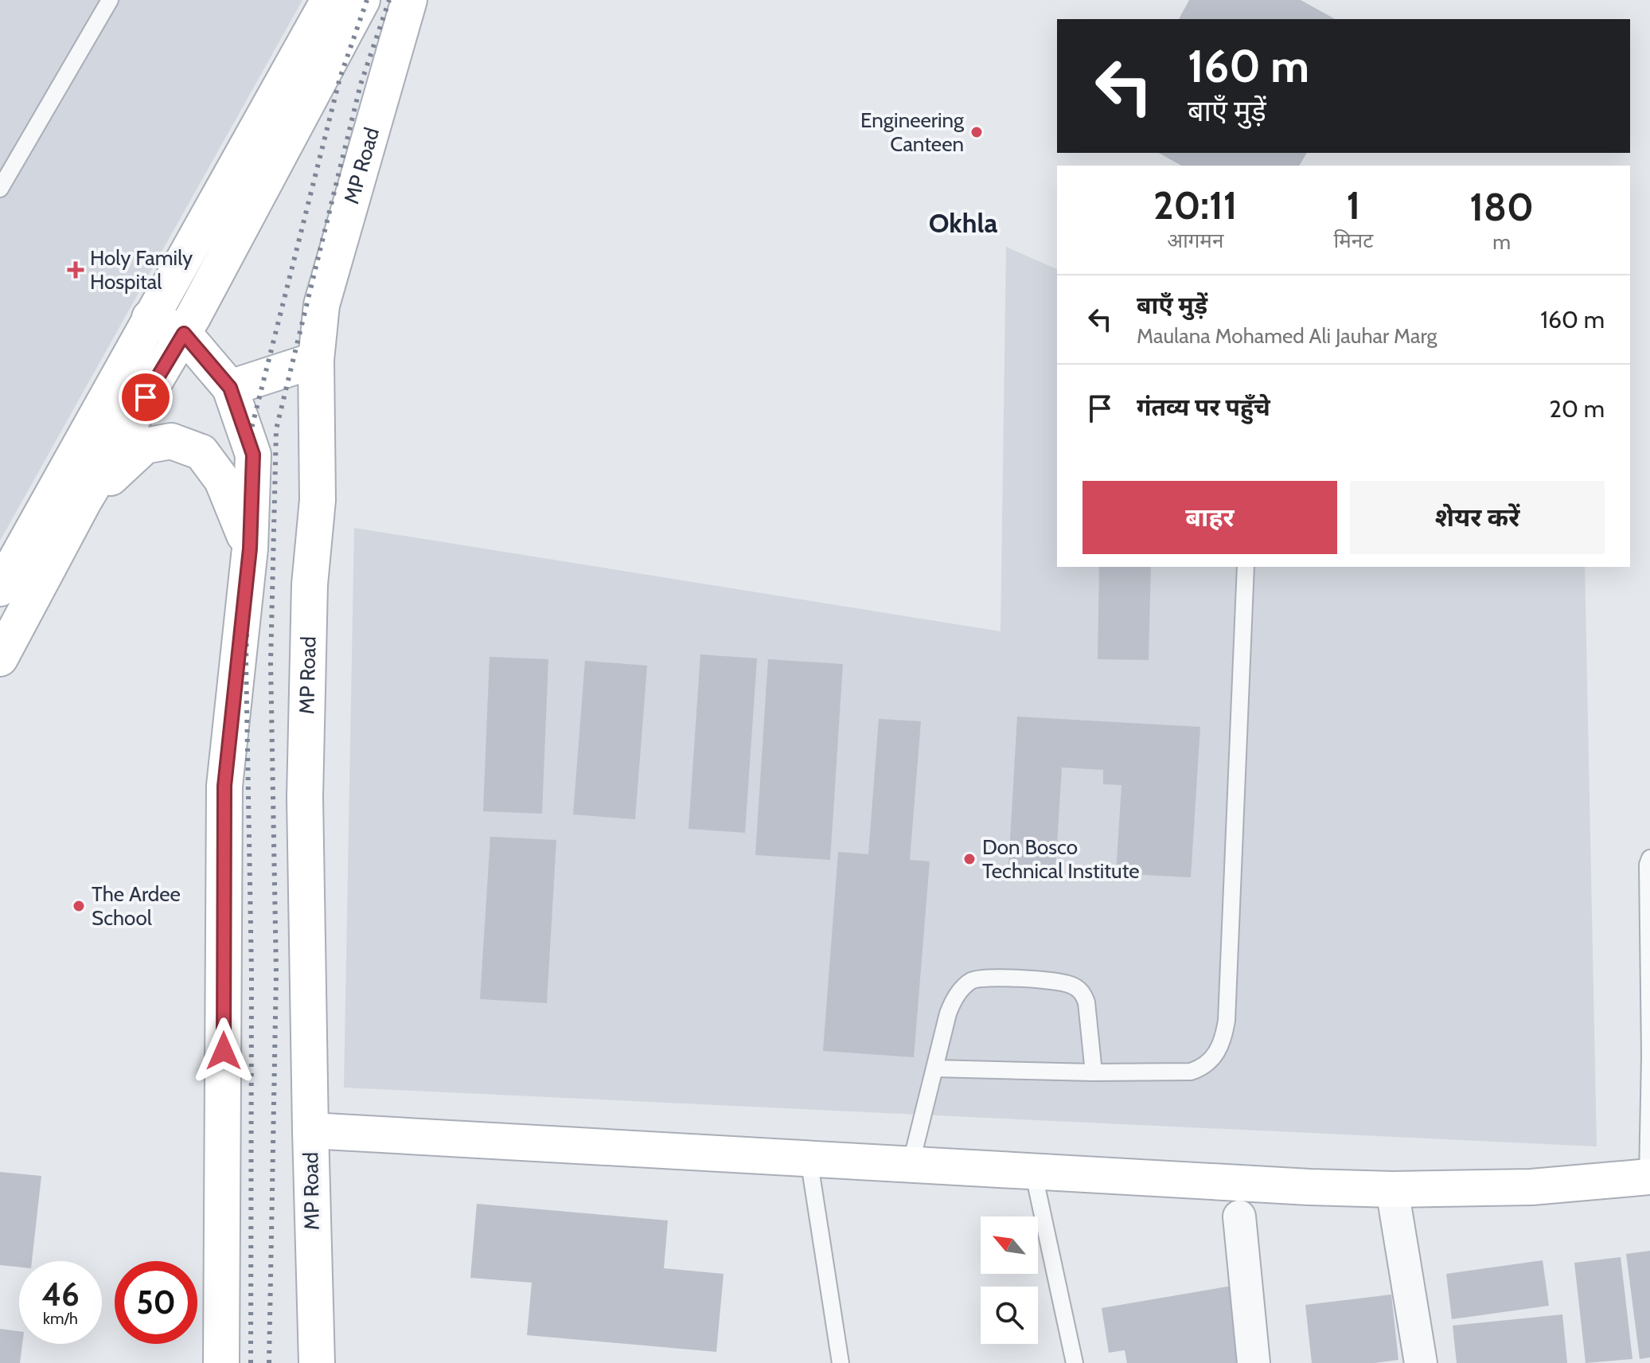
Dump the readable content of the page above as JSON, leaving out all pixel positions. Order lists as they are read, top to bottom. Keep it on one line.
{"streets":{"main road":["MP Road"]},"districts":["Okhla"],"places":{"other":["Engineering Canteen","Don Bosco Technical Institute","The Ardee School"],"health":["Holy Family Hospital"]},"north":"top left","page":{"turn":["160 m","बाएँ मुड़ें"],"eta":["20:11","आगमन","1","मिनट","180","m"],"list":[{"name":"बाएँ मुड़ें","note":"Maulana Mohamed Ali Jauhar Marg","value":"160 m"},{"name":"गंतव्य पर पहुँचे","value":"20 m"}],"buttons":["बाहर","शेयर करें"],"speed":"46 km/h","limit":"50"}}
